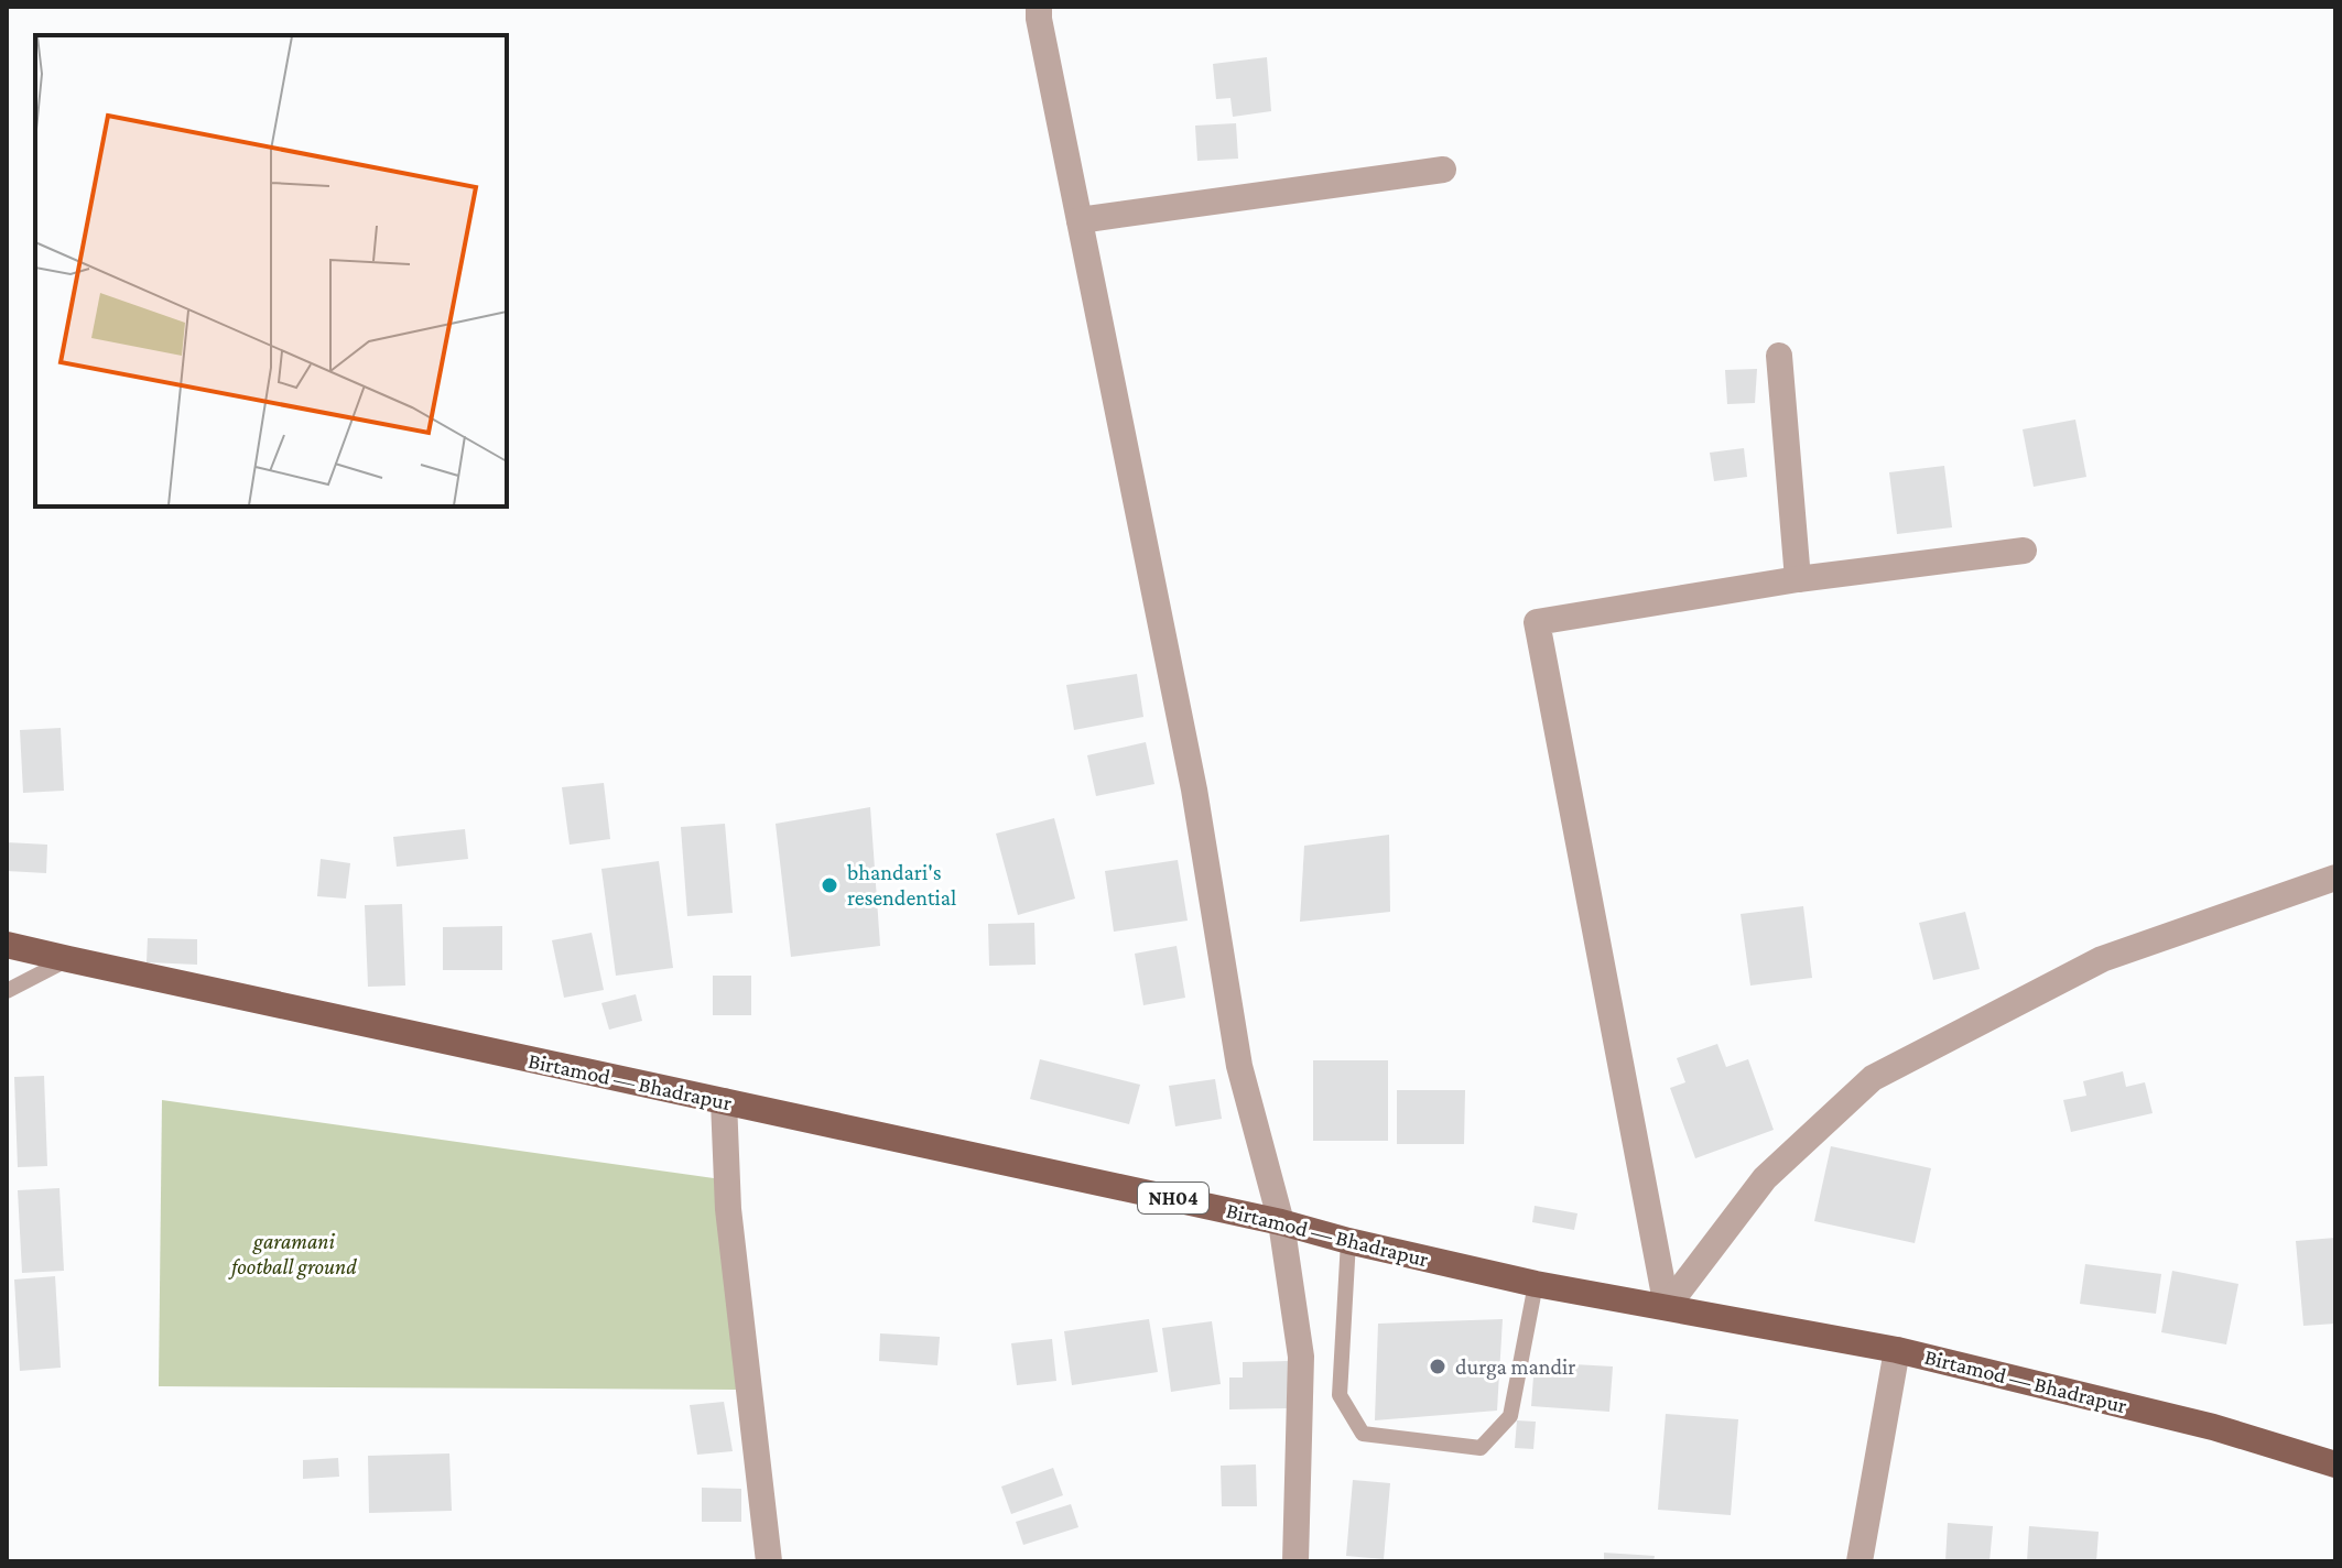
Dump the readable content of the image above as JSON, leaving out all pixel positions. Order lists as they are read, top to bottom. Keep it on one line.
{"streets":{"main road":["Birtamod — Bhadrapur","NH04"]},"parks":["garamani football ground"],"places":["bhandari's resendential","durga mandir"]}
